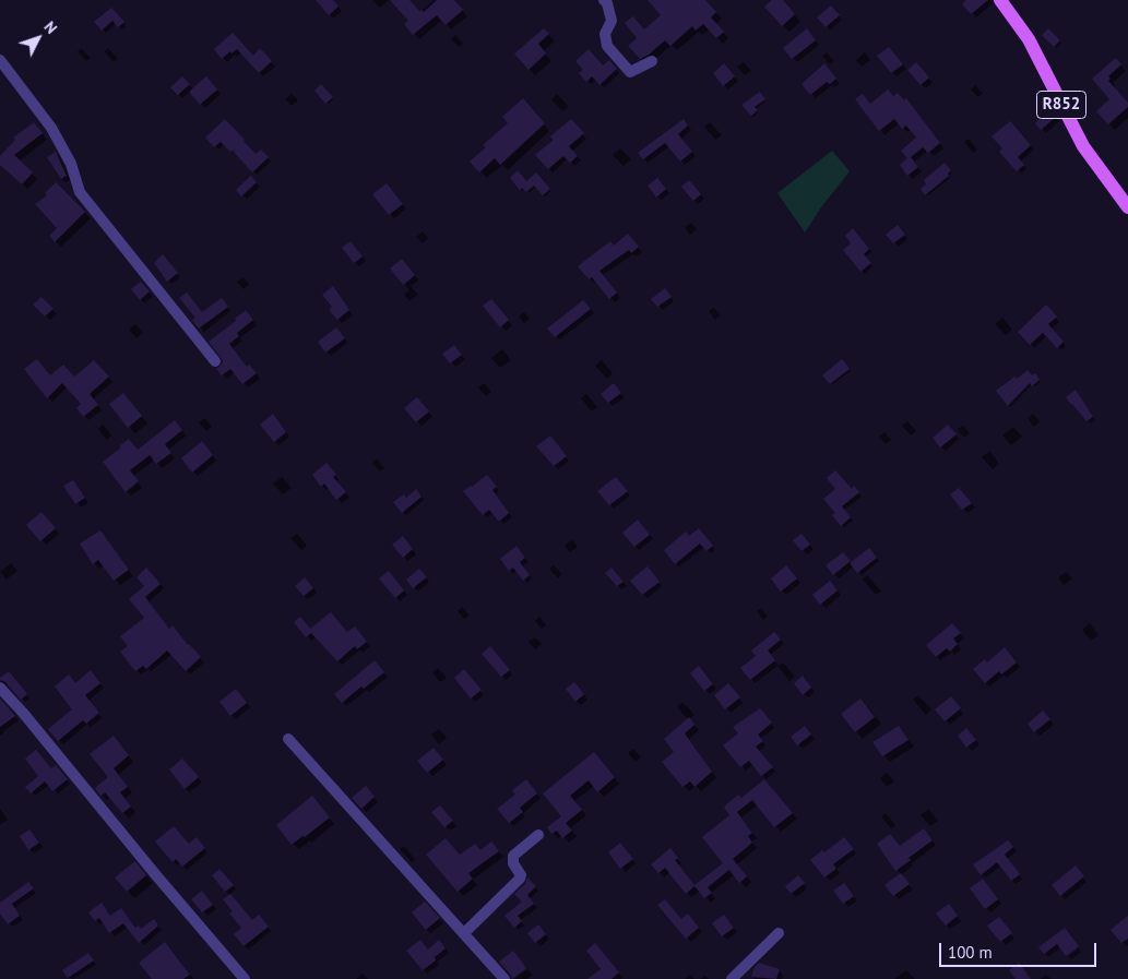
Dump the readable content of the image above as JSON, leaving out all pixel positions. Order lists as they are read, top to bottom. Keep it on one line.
{"streets":{"main road":["R852"]},"scale_bar":"100 m","north":"top right"}
